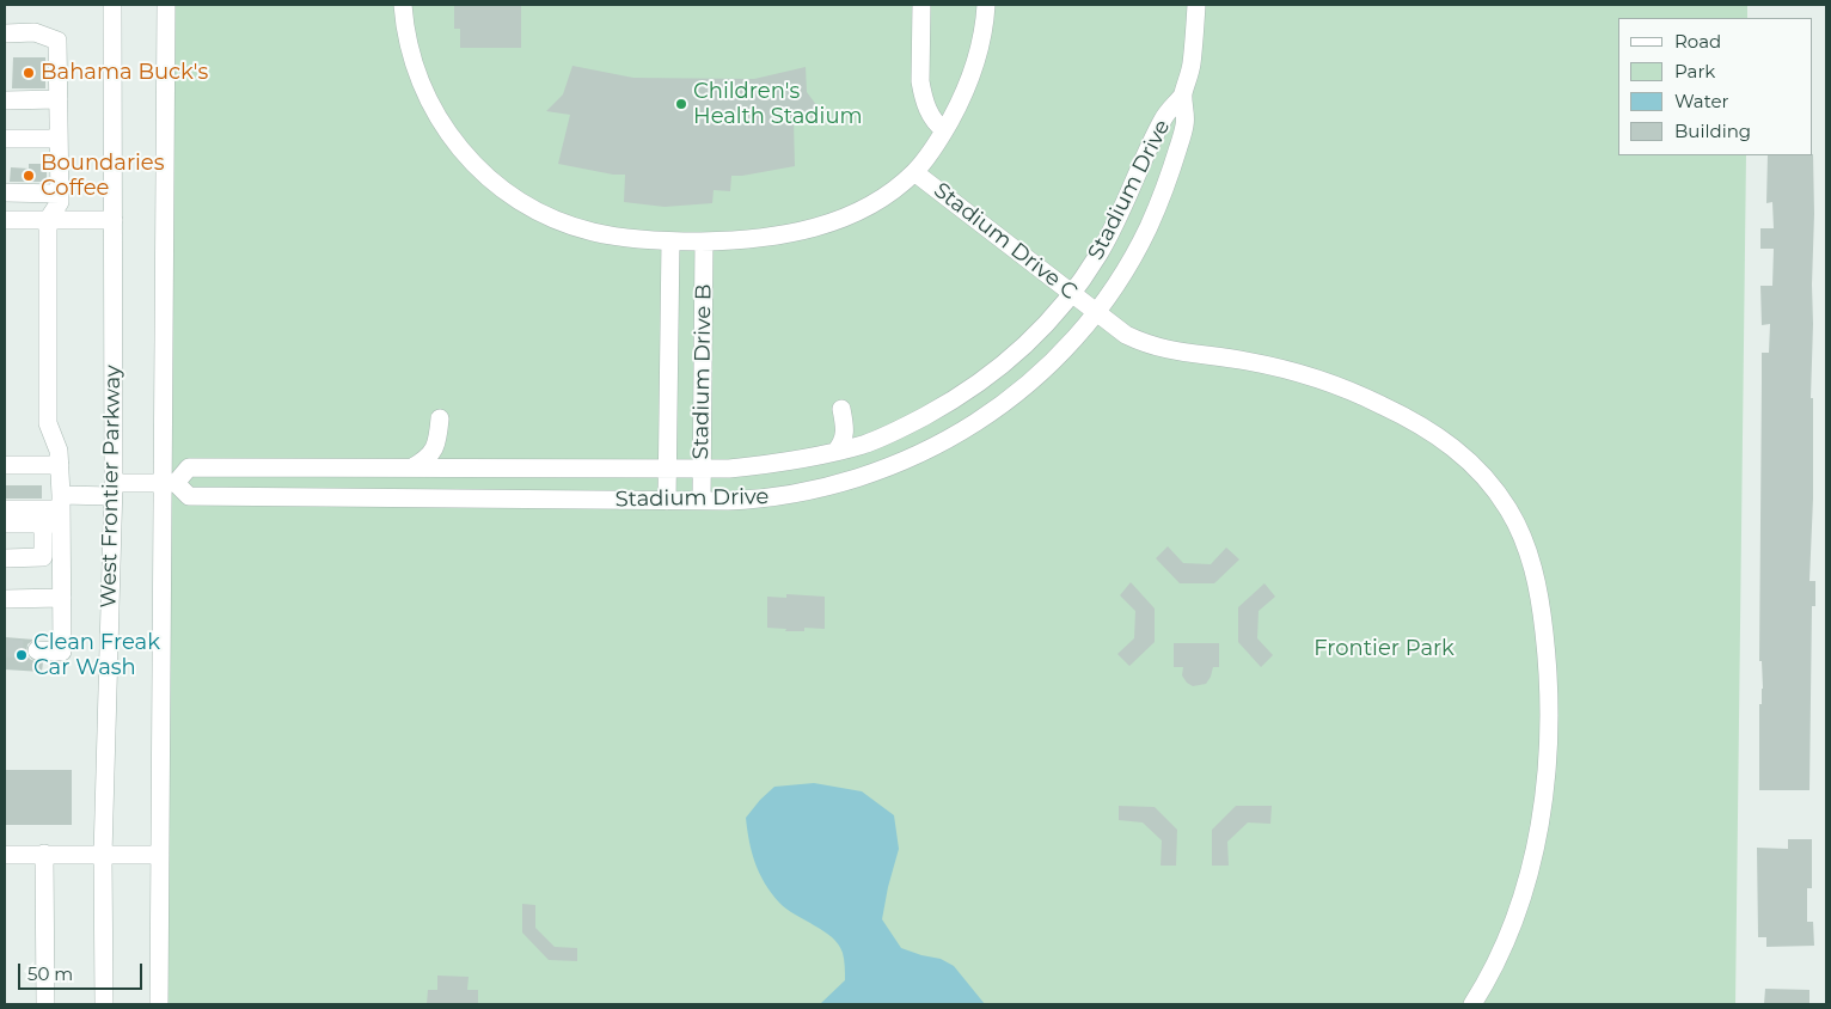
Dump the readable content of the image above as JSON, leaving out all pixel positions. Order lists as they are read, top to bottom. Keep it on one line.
{"streets":{"street":["Stadium Drive","Stadium Drive C","Stadium Drive B","West Frontier Parkway"]},"crossings":[["Stadium Drive","Stadium Drive C"],["Stadium Drive","Stadium Drive B"],["Stadium Drive","West Frontier Parkway"]],"parks":["Frontier Park"],"places":["Bahama Buck's","Children's Health Stadium","Boundaries Coffee","Clean Freak Car Wash"],"legend":["Road","Park","Water","Building"],"scale_bar":"50 m"}
